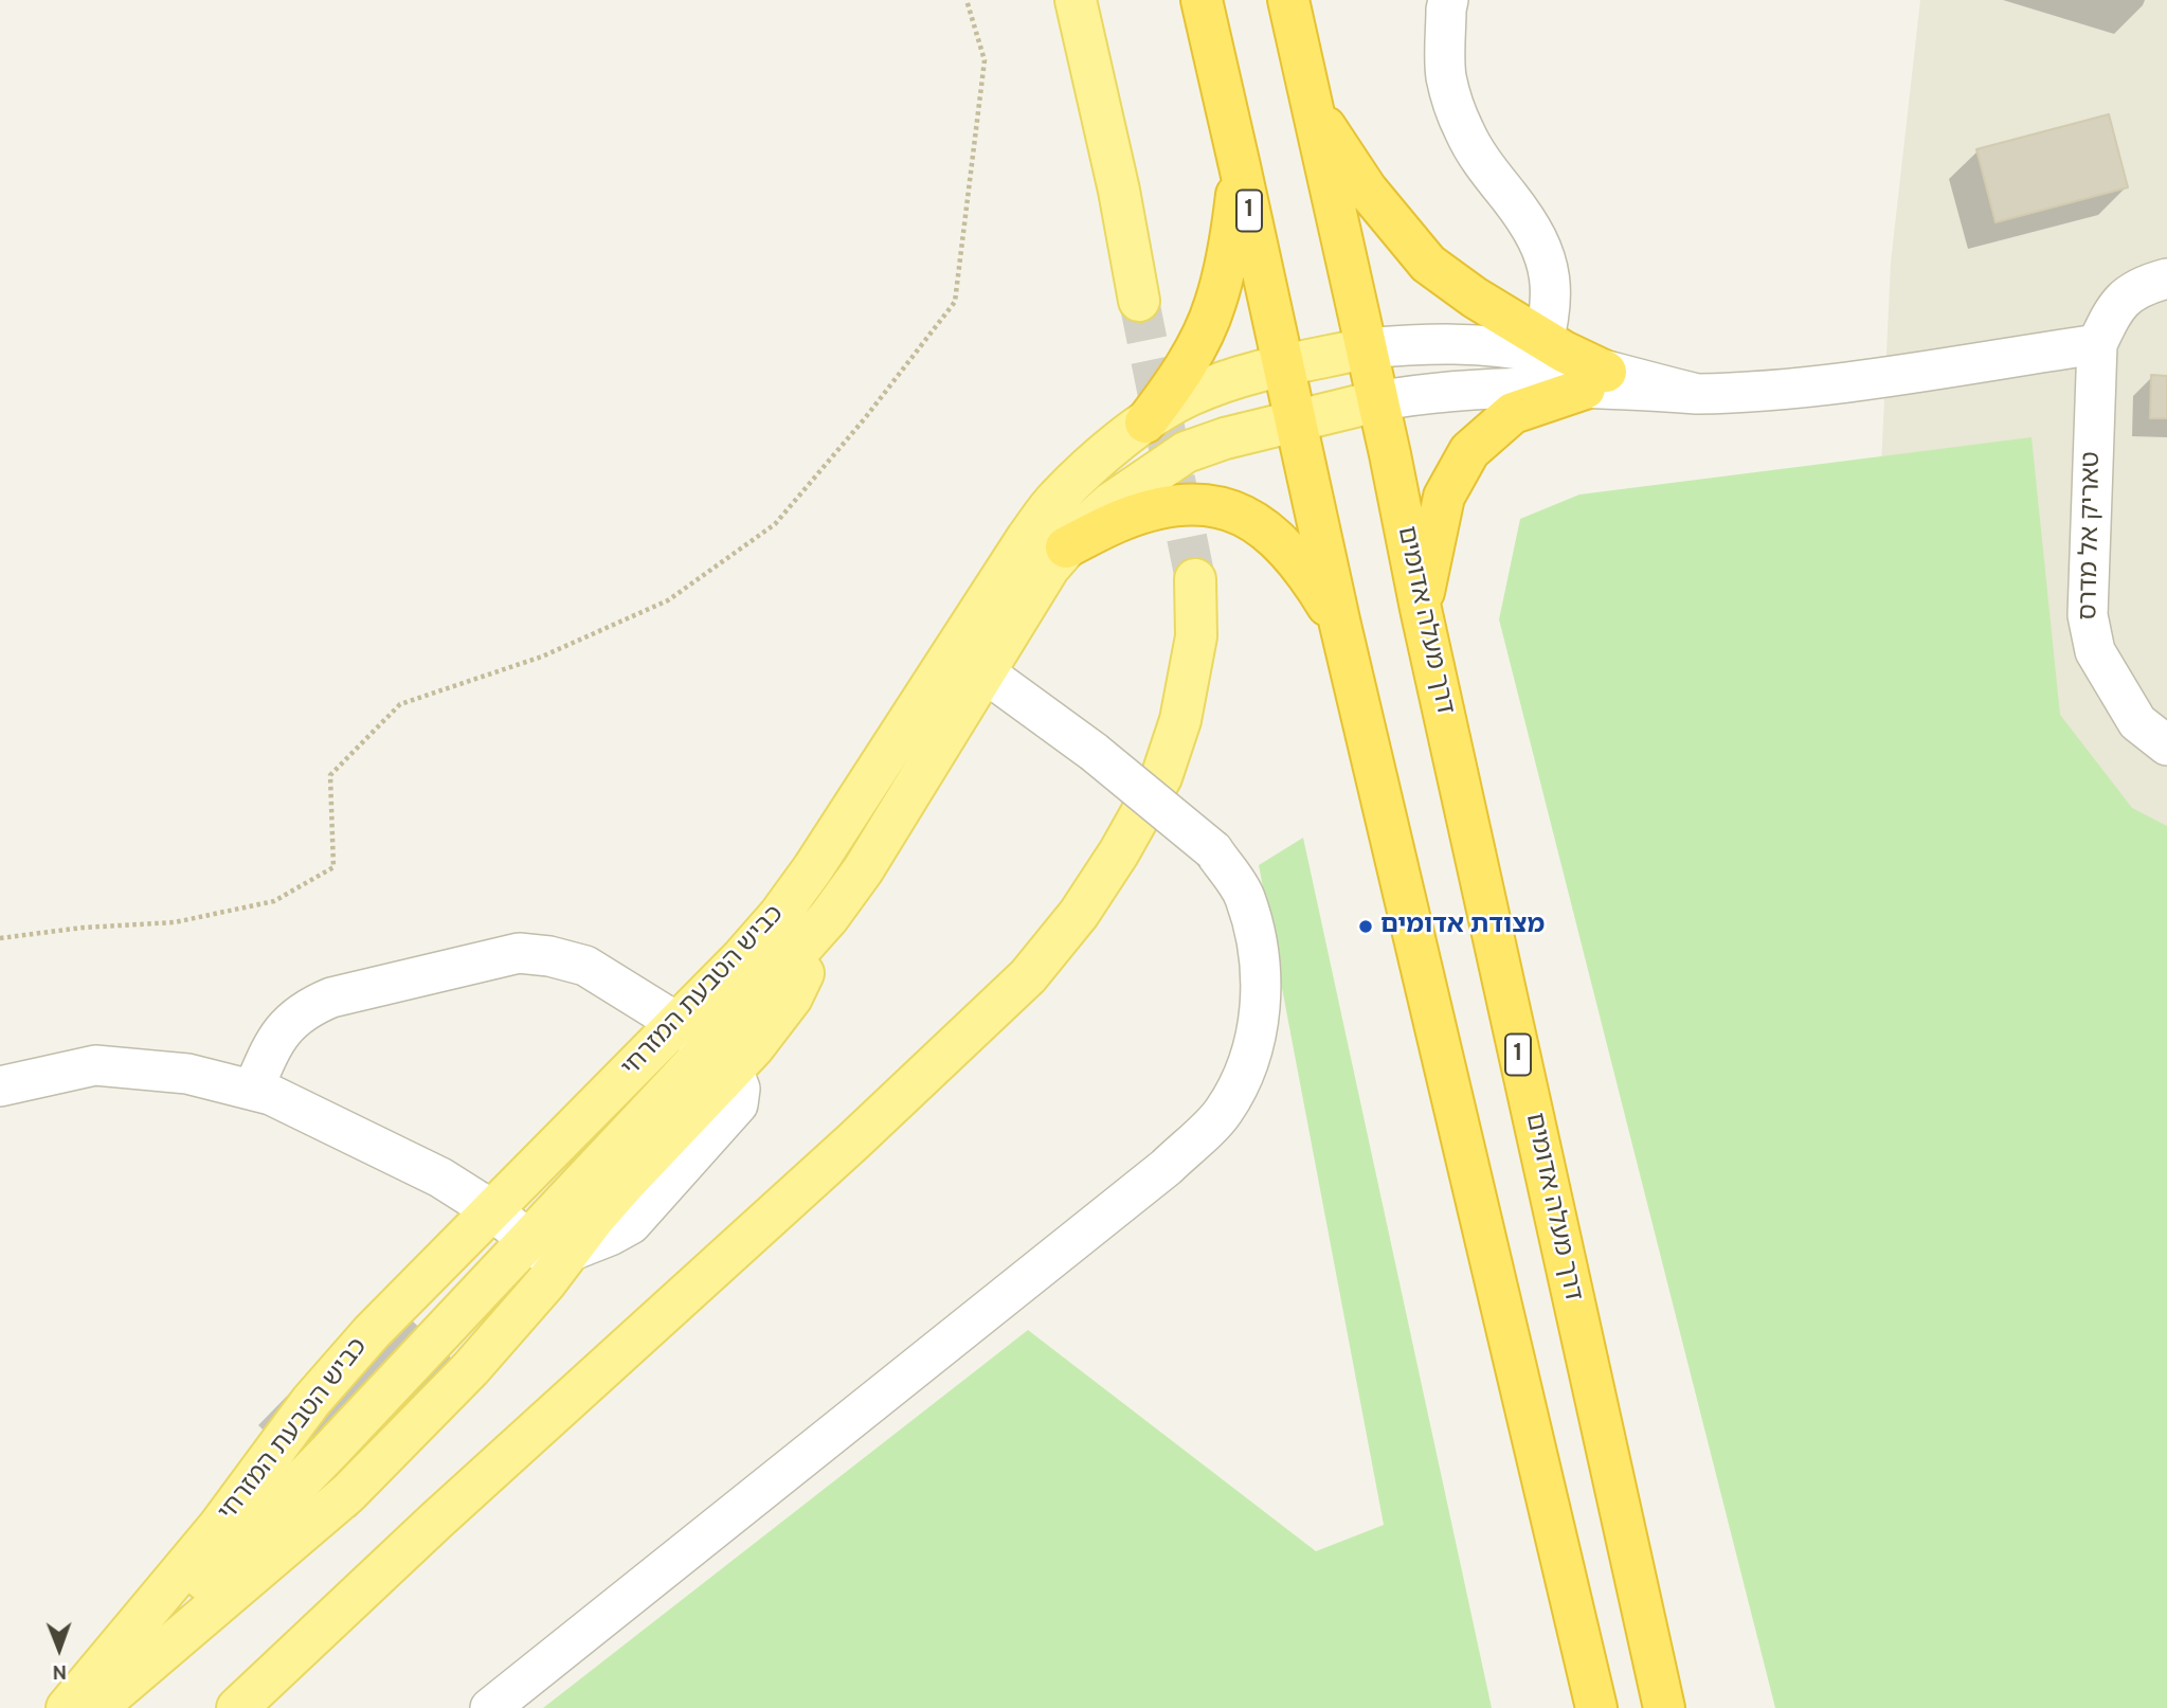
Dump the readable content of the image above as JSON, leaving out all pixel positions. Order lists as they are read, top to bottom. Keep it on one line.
{"streets":{"highway":["1","דרך מעלה אדומים"],"main road":["כביש הטבעת המזרחי"],"street":["טאריק אל מדרס"]},"crossings":[["1","דרך מעלה אדומים"],["1","כביש הטבעת המזרחי"],["דרך מעלה אדומים","כביש הטבעת המזרחי"]],"places":["מצודת אדומים"],"north":"bottom"}
